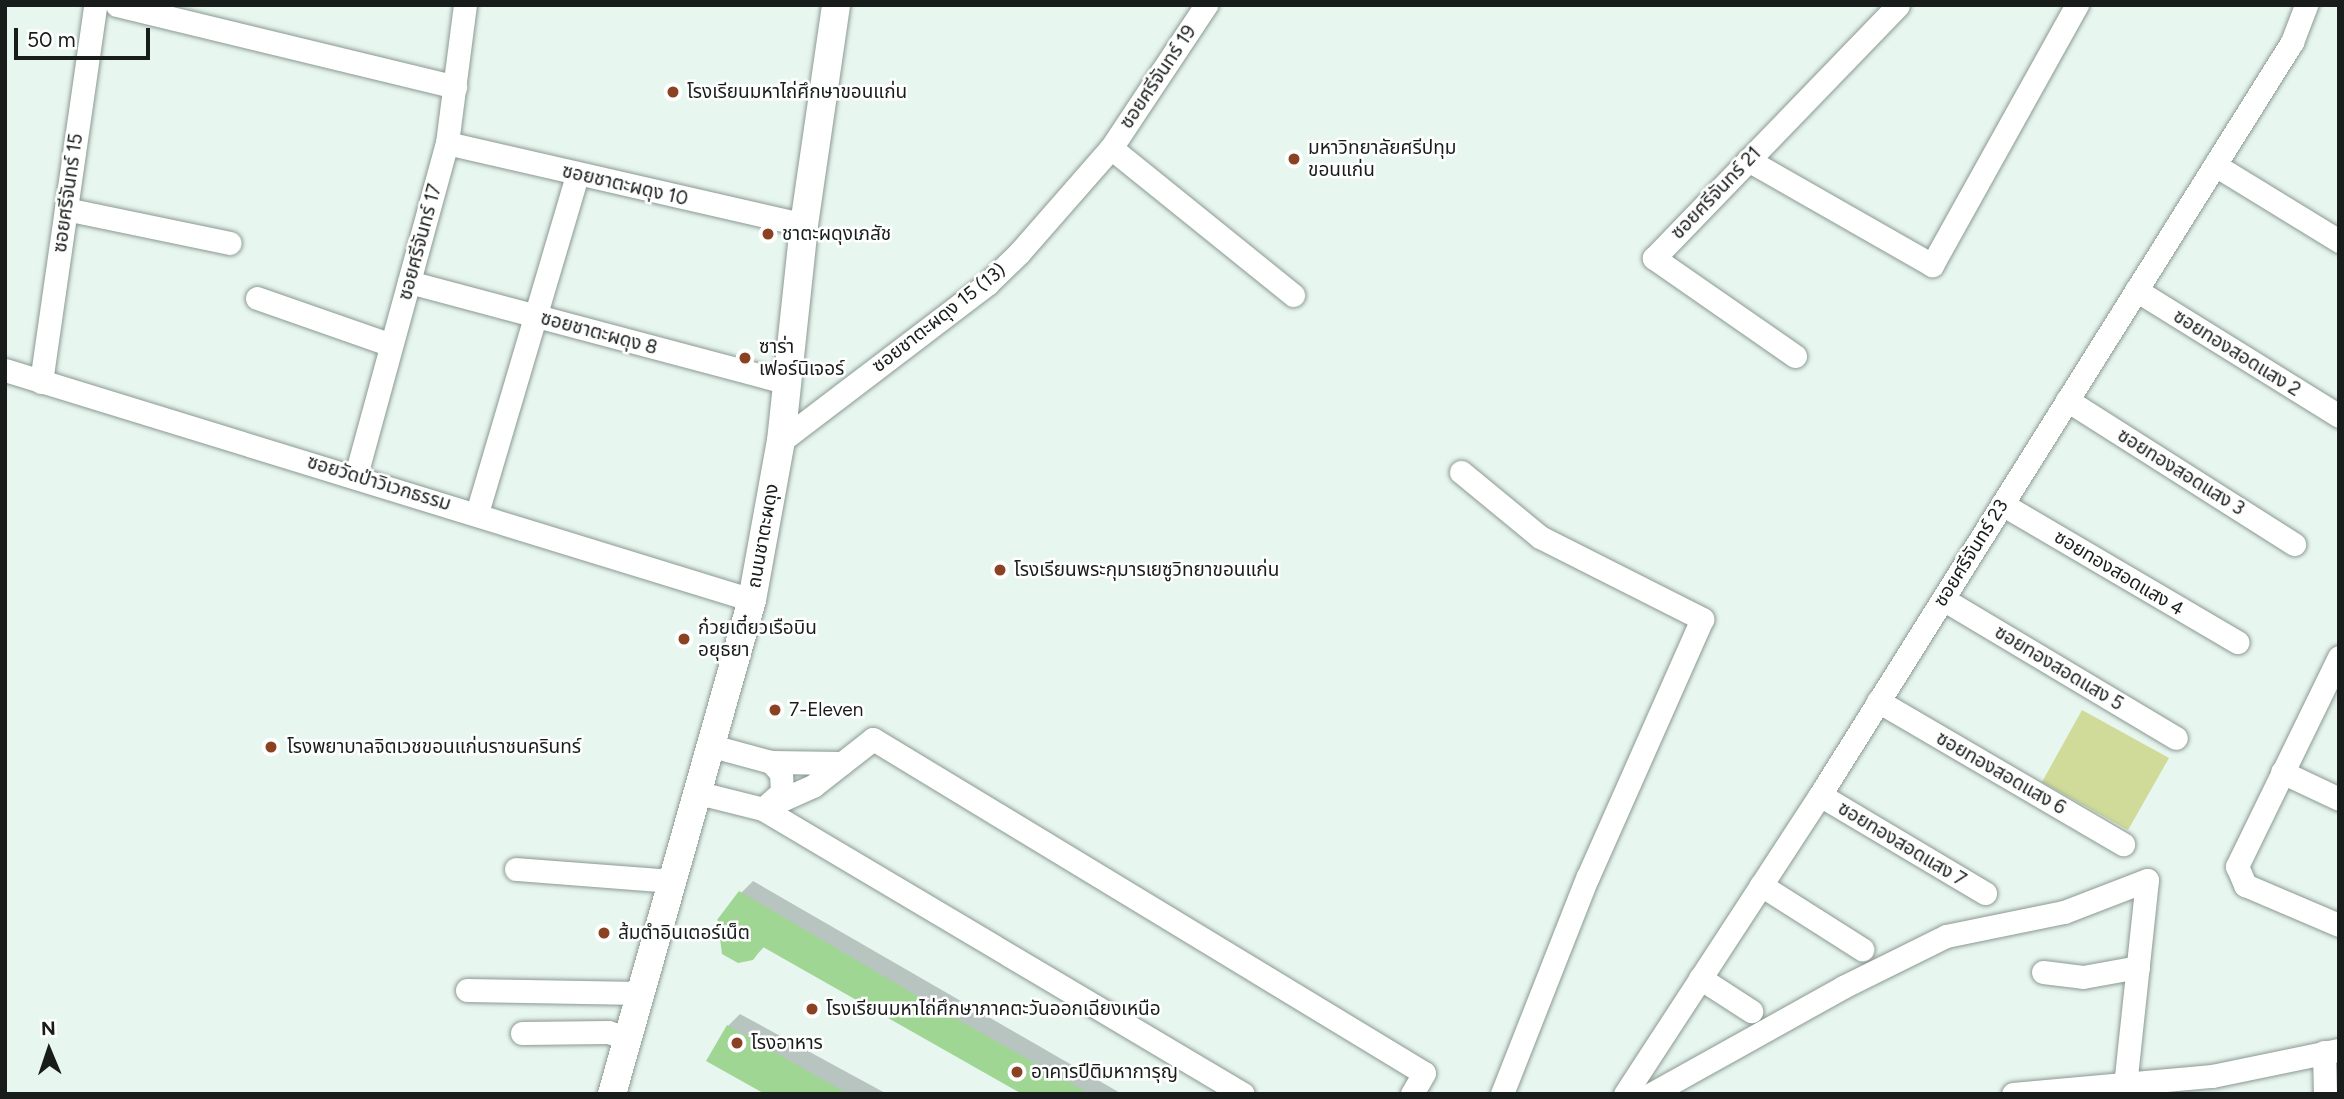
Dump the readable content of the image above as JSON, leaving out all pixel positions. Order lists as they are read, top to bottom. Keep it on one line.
{"streets":{"street":["ซอยศรีจันทร์ 19","ซอยชาตะผดุง 10","ซอยศรีจันทร์ 15","ซอยศรีจันทร์ 21","ซอยศรีจันทร์ 17","ซอยชาตะผดุง 15 (13)","ซอยชาตะผดุง 8","ซอยทองสอดแสง 2","ซอยทองสอดแสง 3","ซอยวัดป่าวิเวกธรรม","ถนนชาตะผดุง","ซอยศรีจันทร์ 23","ซอยทองสอดแสง 4","ซอยทองสอดแสง 5","ซอยทองสอดแสง 6","ซอยทองสอดแสง 7"]},"crossings":[["ซอยศรีจันทร์ 19","ซอยชาตะผดุง 15 (13)"],["ซอยชาตะผดุง 10","ซอยศรีจันทร์ 17"],["ซอยชาตะผดุง 10","ถนนชาตะผดุง"],["ซอยศรีจันทร์ 15","ซอยวัดป่าวิเวกธรรม"],["ซอยศรีจันทร์ 17","ซอยชาตะผดุง 8"],["ซอยศรีจันทร์ 17","ซอยวัดป่าวิเวกธรรม"],["ซอยชาตะผดุง 15 (13)","ถนนชาตะผดุง"],["ซอยชาตะผดุง 8","ถนนชาตะผดุง"],["ซอยทองสอดแสง 2","ซอยศรีจันทร์ 23"],["ซอยทองสอดแสง 3","ซอยศรีจันทร์ 23"],["ซอยวัดป่าวิเวกธรรม","ถนนชาตะผดุง"],["ซอยศรีจันทร์ 23","ซอยทองสอดแสง 4"],["ซอยศรีจันทร์ 23","ซอยทองสอดแสง 5"],["ซอยศรีจันทร์ 23","ซอยทองสอดแสง 6"],["ซอยศรีจันทร์ 23","ซอยทองสอดแสง 7"]],"places":["โรงเรียนมหาไถ่ศึกษาขอนแก่น","มหาวิทยาลัยศรีปทุม ขอนแก่น","ชาตะผดุงเภสัช","ซาร่า เฟอร์นิเจอร์","โรงเรียนพระกุมารเยซูวิทยาขอนแก่น","ก๋วยเตี๋ยวเรือบิน อยุธยา","7-Eleven","โรงพยาบาลจิตเวชขอนแก่นราชนครินทร์","ส้มตำอินเตอร์เน็ต","โรงเรียนมหาไถ่ศึกษาภาคตะวันออกเฉียงเหนือ","โรงอาหาร","อาคารปีติมหาการุญ"],"scale_bar":"50 m","north":"top"}
